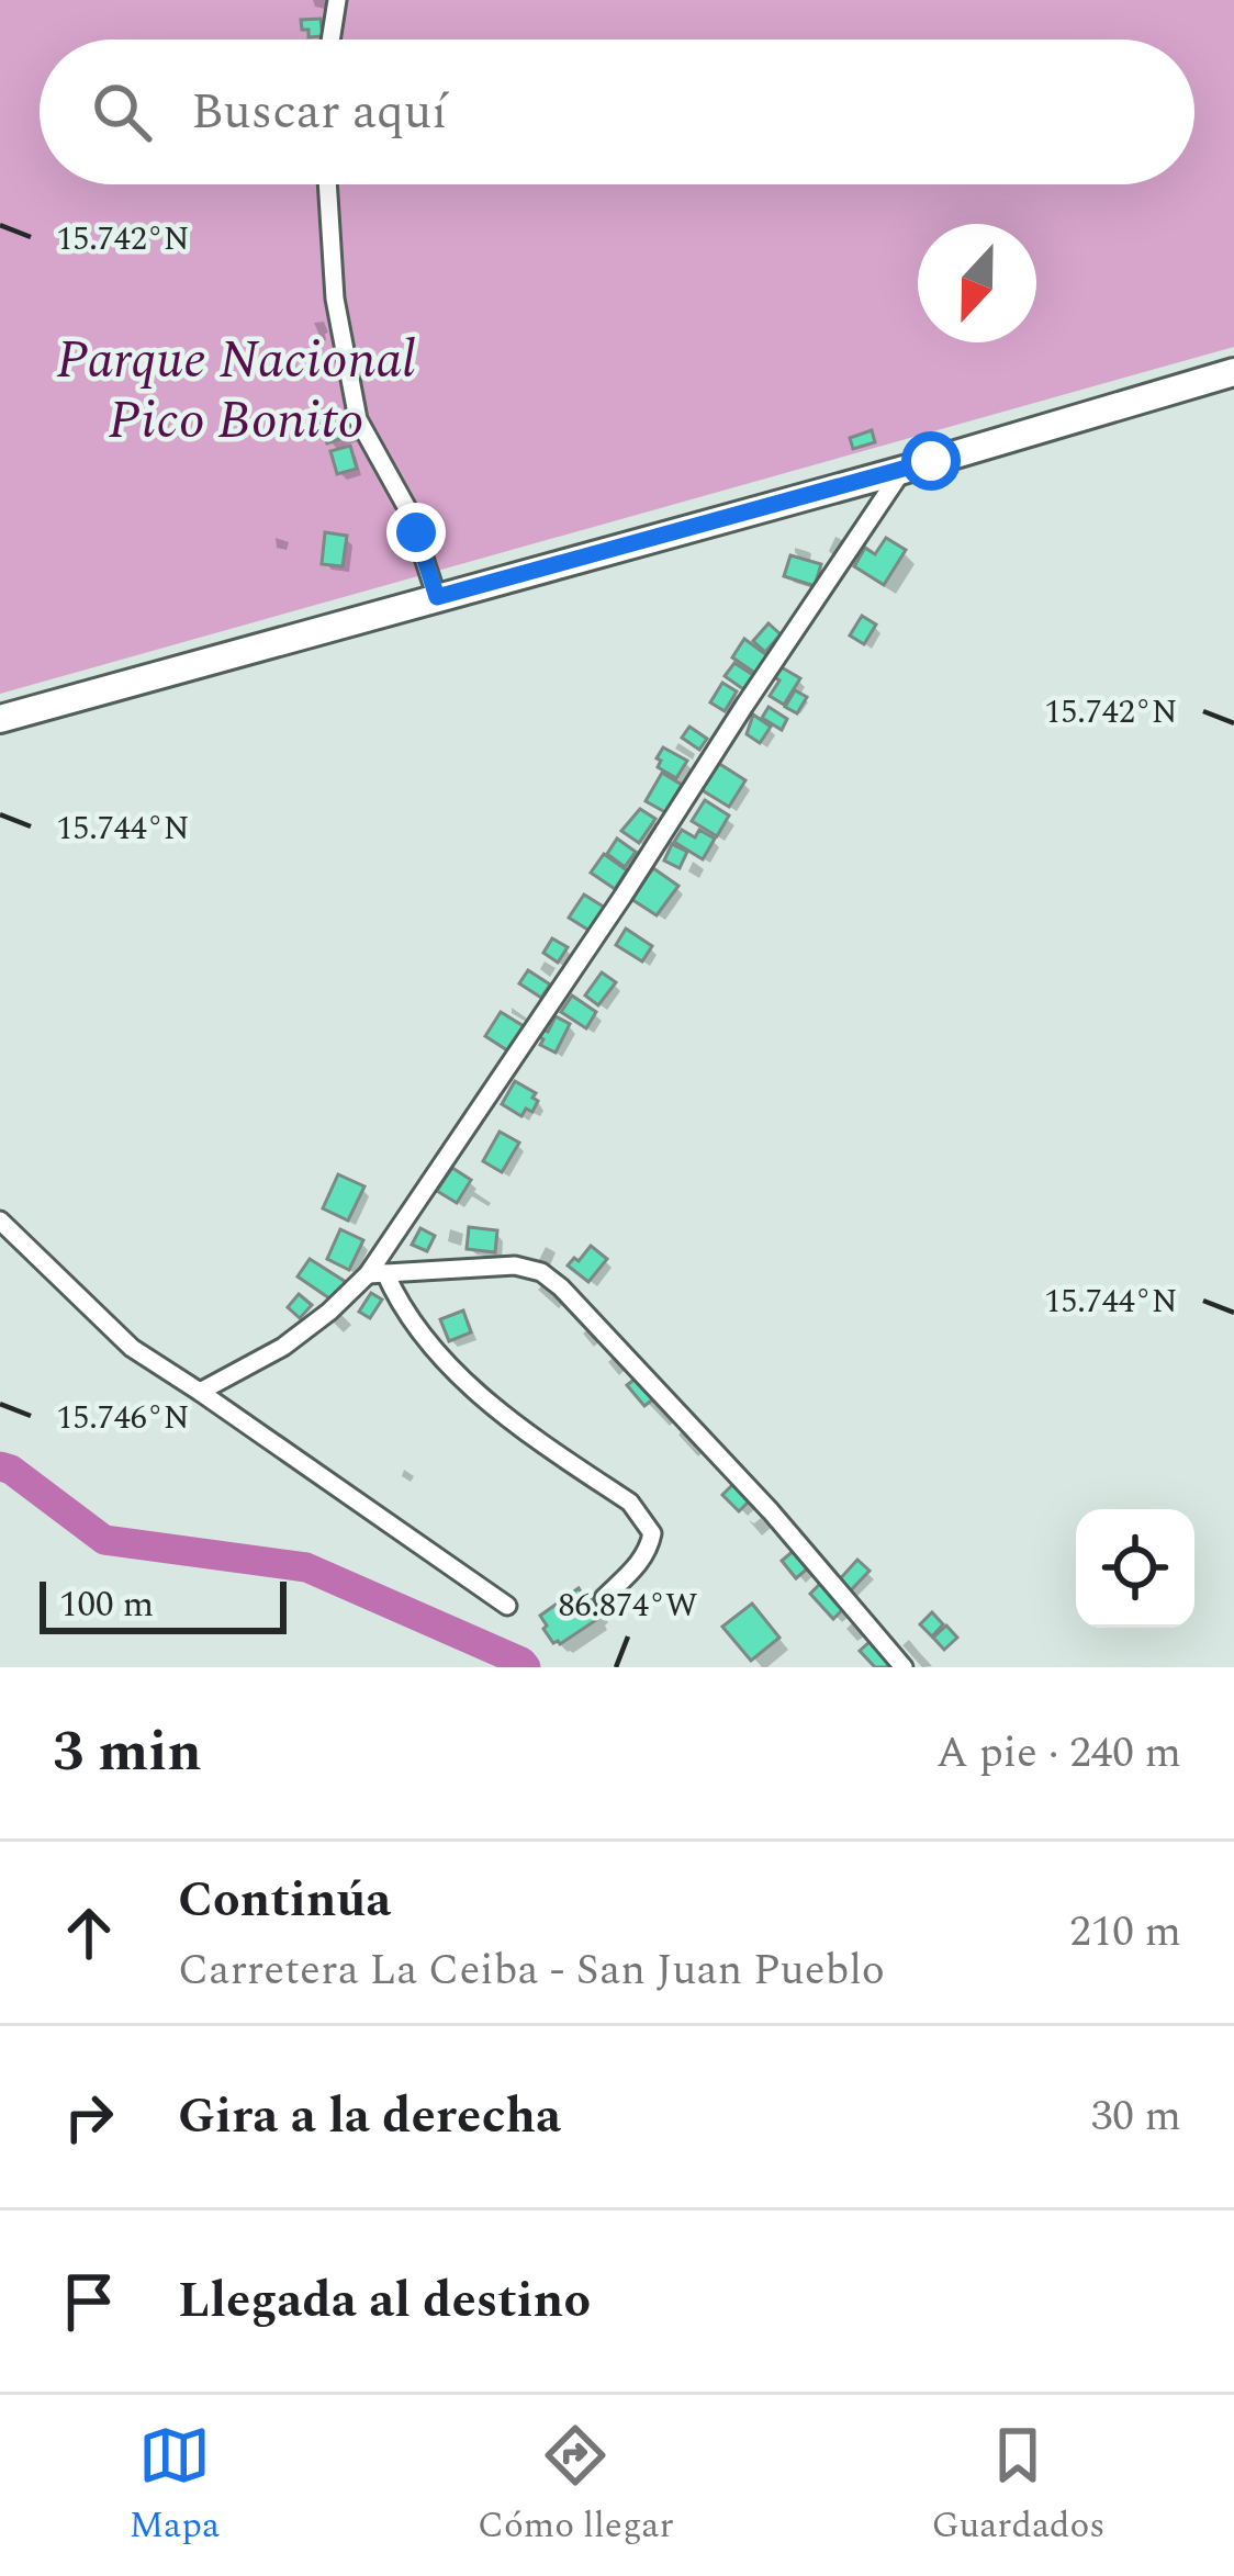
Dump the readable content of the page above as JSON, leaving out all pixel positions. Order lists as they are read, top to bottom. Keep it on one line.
{"parks":["Parque Nacional Pico Bonito"],"scale_bar":"100 m","north":"bottom","page":{"search":"Buscar aquí","scale":"100 m","heading":["3 min","A pie · 240 m"],"list":[["Continúa","Carretera La Ceiba - San Juan Pueblo","210 m"],["Gira a la derecha","30 m"],"Llegada al destino"],"nav":["Mapa","Cómo llegar","Guardados"]},"coordinates":["15.742°N","15.744°N","15.746°N","86.874°W"]}
